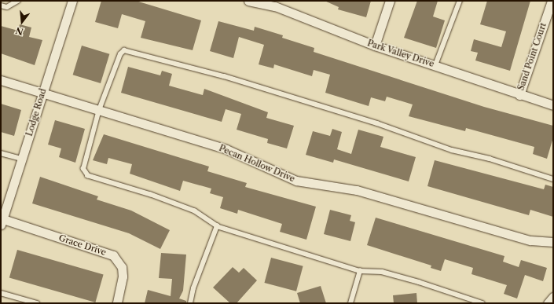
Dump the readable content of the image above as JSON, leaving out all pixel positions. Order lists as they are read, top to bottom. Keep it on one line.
{"streets":{"street":["Park Valley Drive","Sand Point Court","Lodge Road","Pecan Hollow Drive","Grace Drive"]},"crossings":[["Park Valley Drive","Sand Point Court"],["Lodge Road","Pecan Hollow Drive"],["Lodge Road","Grace Drive"]],"north":"bottom"}
